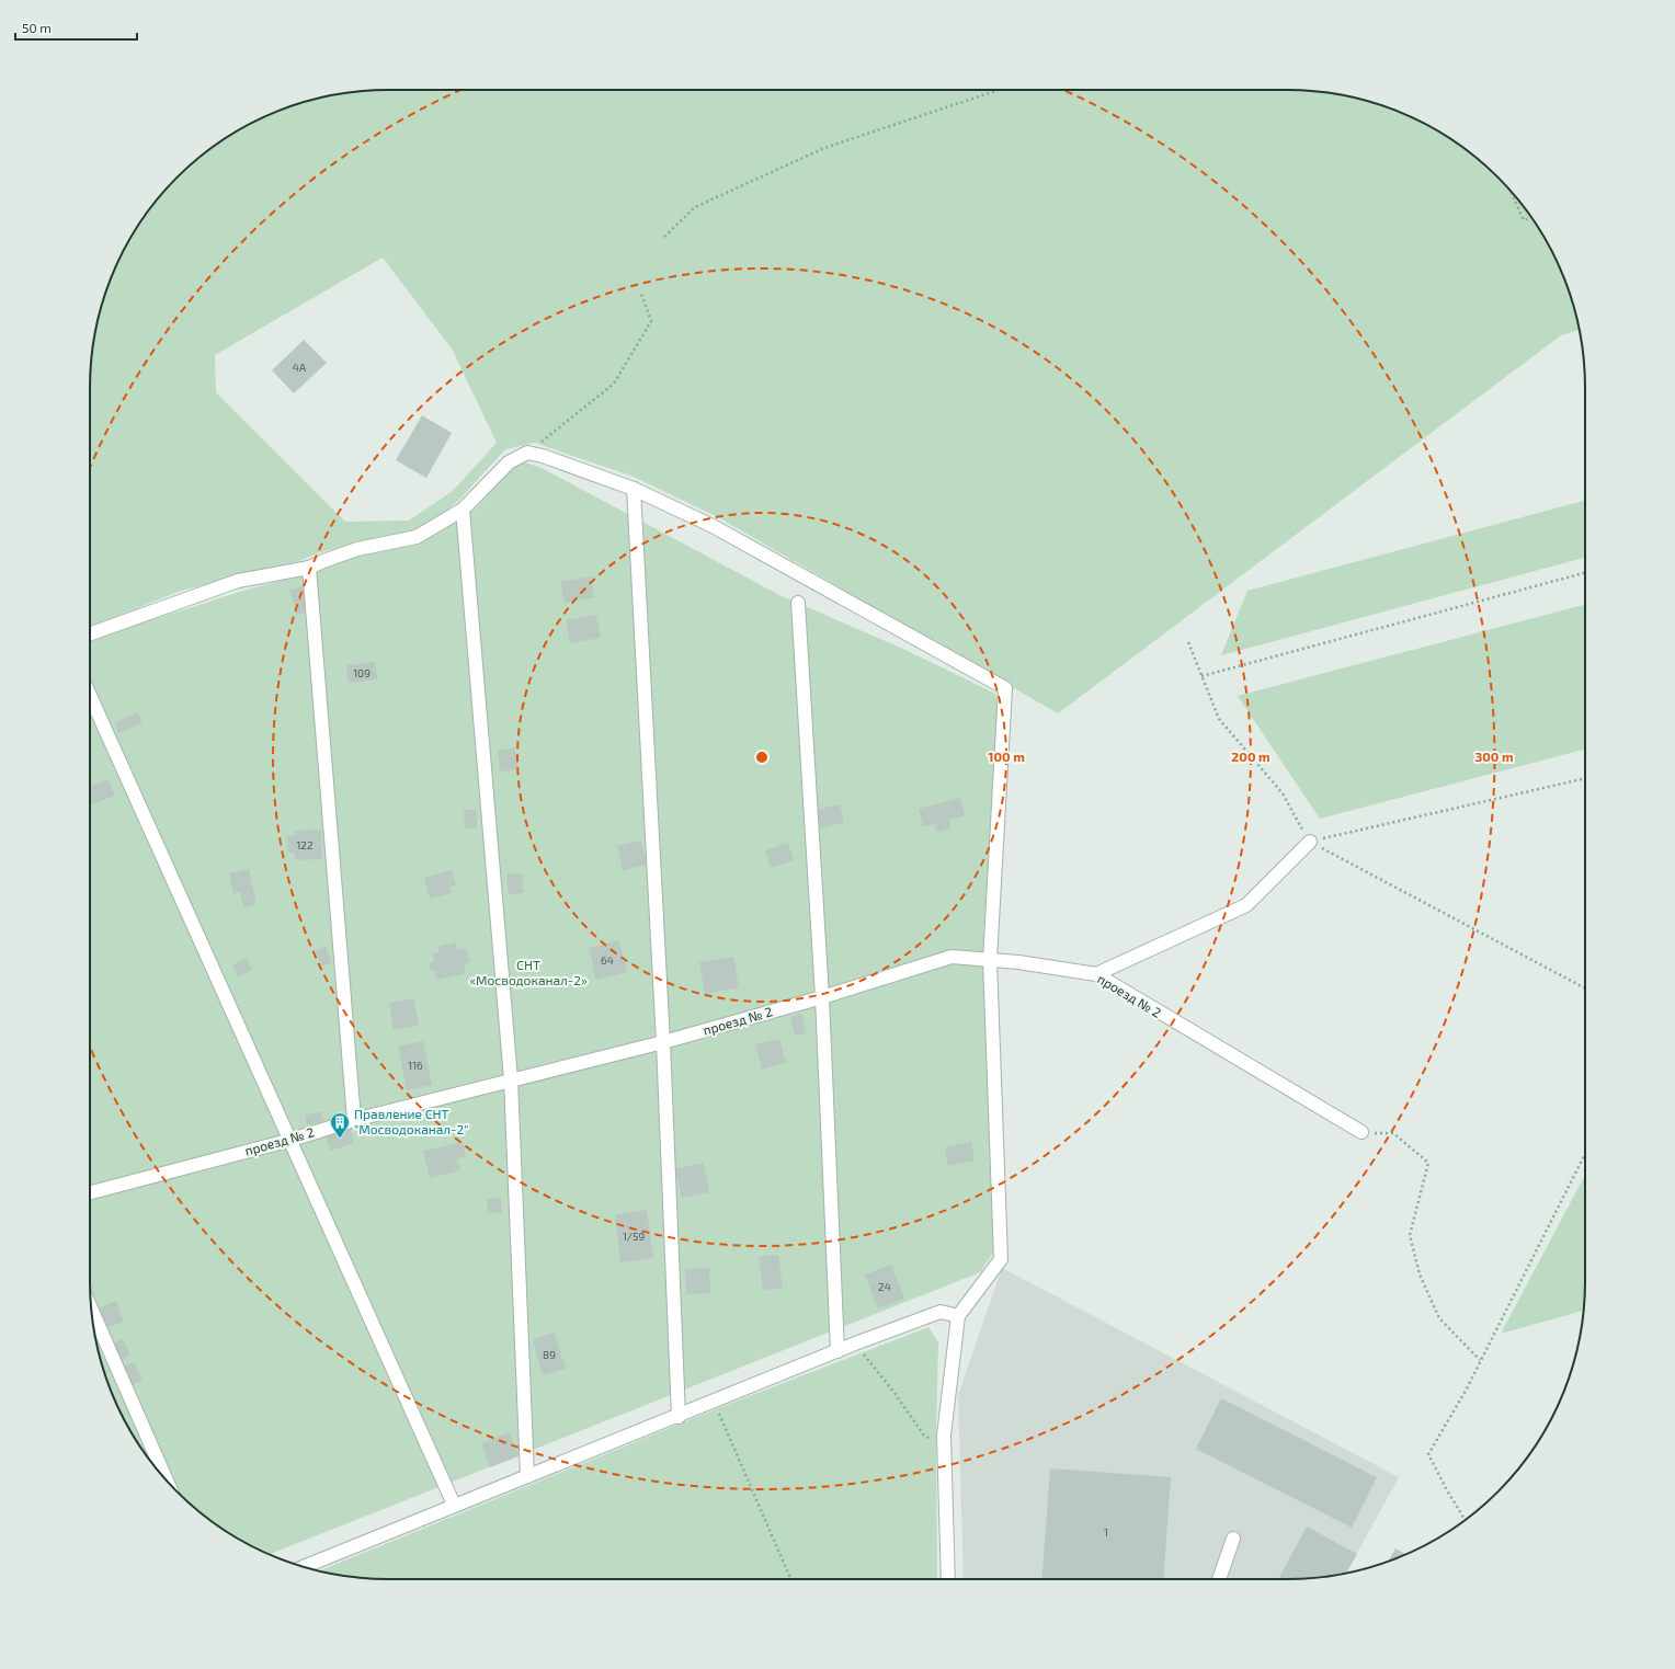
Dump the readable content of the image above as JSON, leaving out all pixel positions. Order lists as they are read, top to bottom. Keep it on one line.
{"streets":{"street":["проезд № 2"]},"parks":["СНТ «Мосводоканал-2»"],"places":{"building":["Правление СНТ \"Мосводоканал-2\""]},"house_numbers":["4А","109","122","64","116","1/59","24","89","1"],"scale_bar":"50 m","rings":["100 m","200 m","300 m"]}
